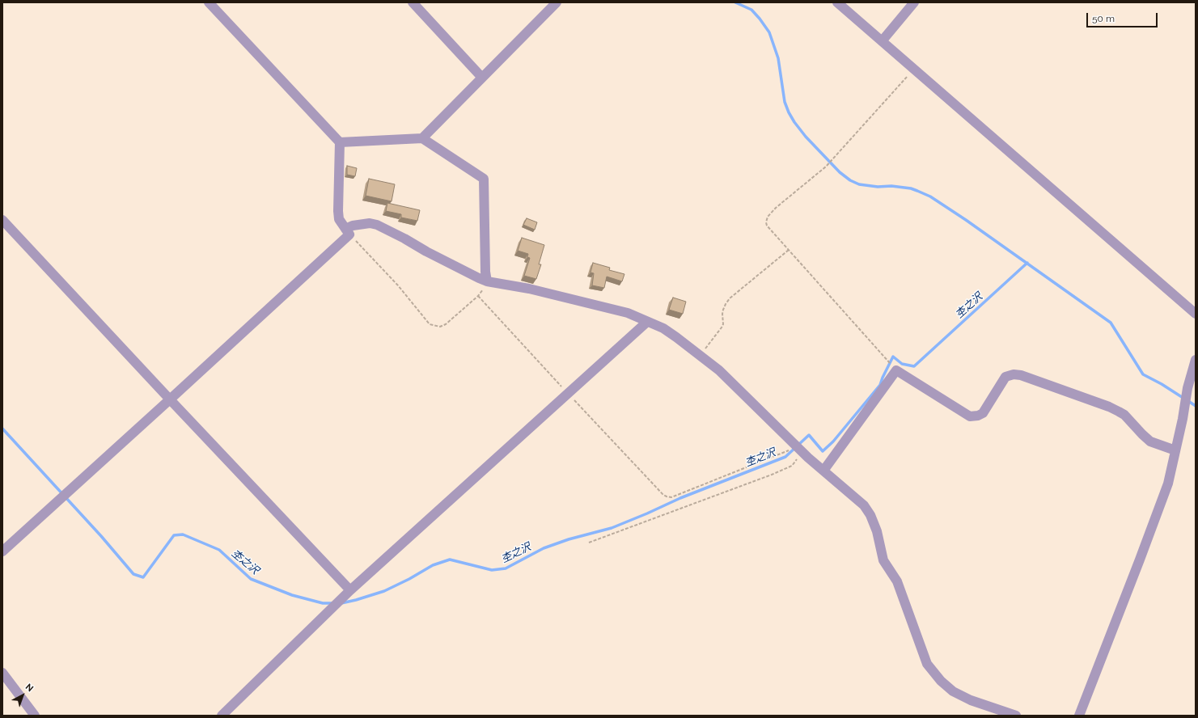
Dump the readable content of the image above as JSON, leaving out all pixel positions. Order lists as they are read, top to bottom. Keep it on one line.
{"water":["杢之沢"],"scale_bar":"50 m","north":"top right"}
